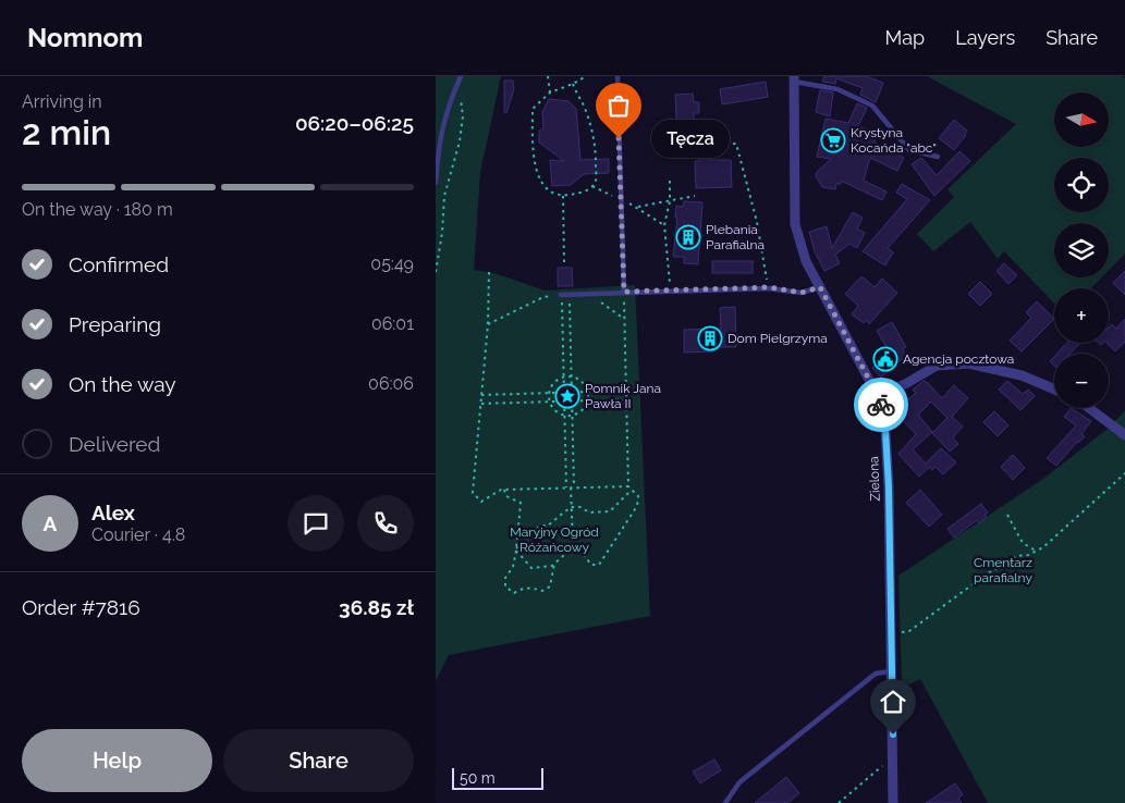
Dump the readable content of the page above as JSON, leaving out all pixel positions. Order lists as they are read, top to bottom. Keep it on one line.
{"streets":{"street":["Zielona"]},"parks":["Maryjny Ogród Różańcowy","Cmentarz parafialny"],"places":{"other":["Tęcza"],"supermarket":["Krystyna Kocańda \"abc\""],"building":["Plebania Parafialna","Dom Pielgrzyma"],"public building":["Agencja pocztowa"],"place":["Pomnik Jana Pawła II"]},"scale_bar":"50 m","north":"right","page":{"header":"Nomnom","nav":["Map","Layers","Share"],"heading":["2 min","Arriving in","06:20–06:25"],"panel":["Alex","Courier · 4.8","Order #7816","36.85 zł"],"map_buttons":["+","−"],"bubble":"Tęcza","bar":"On the way · 180 m","list":[["Confirmed","05:49"],["Preparing","06:01"],["On the way","06:06"],"Delivered"],"round":"A","buttons":["Help","Share"],"scale":"50 m"}}
